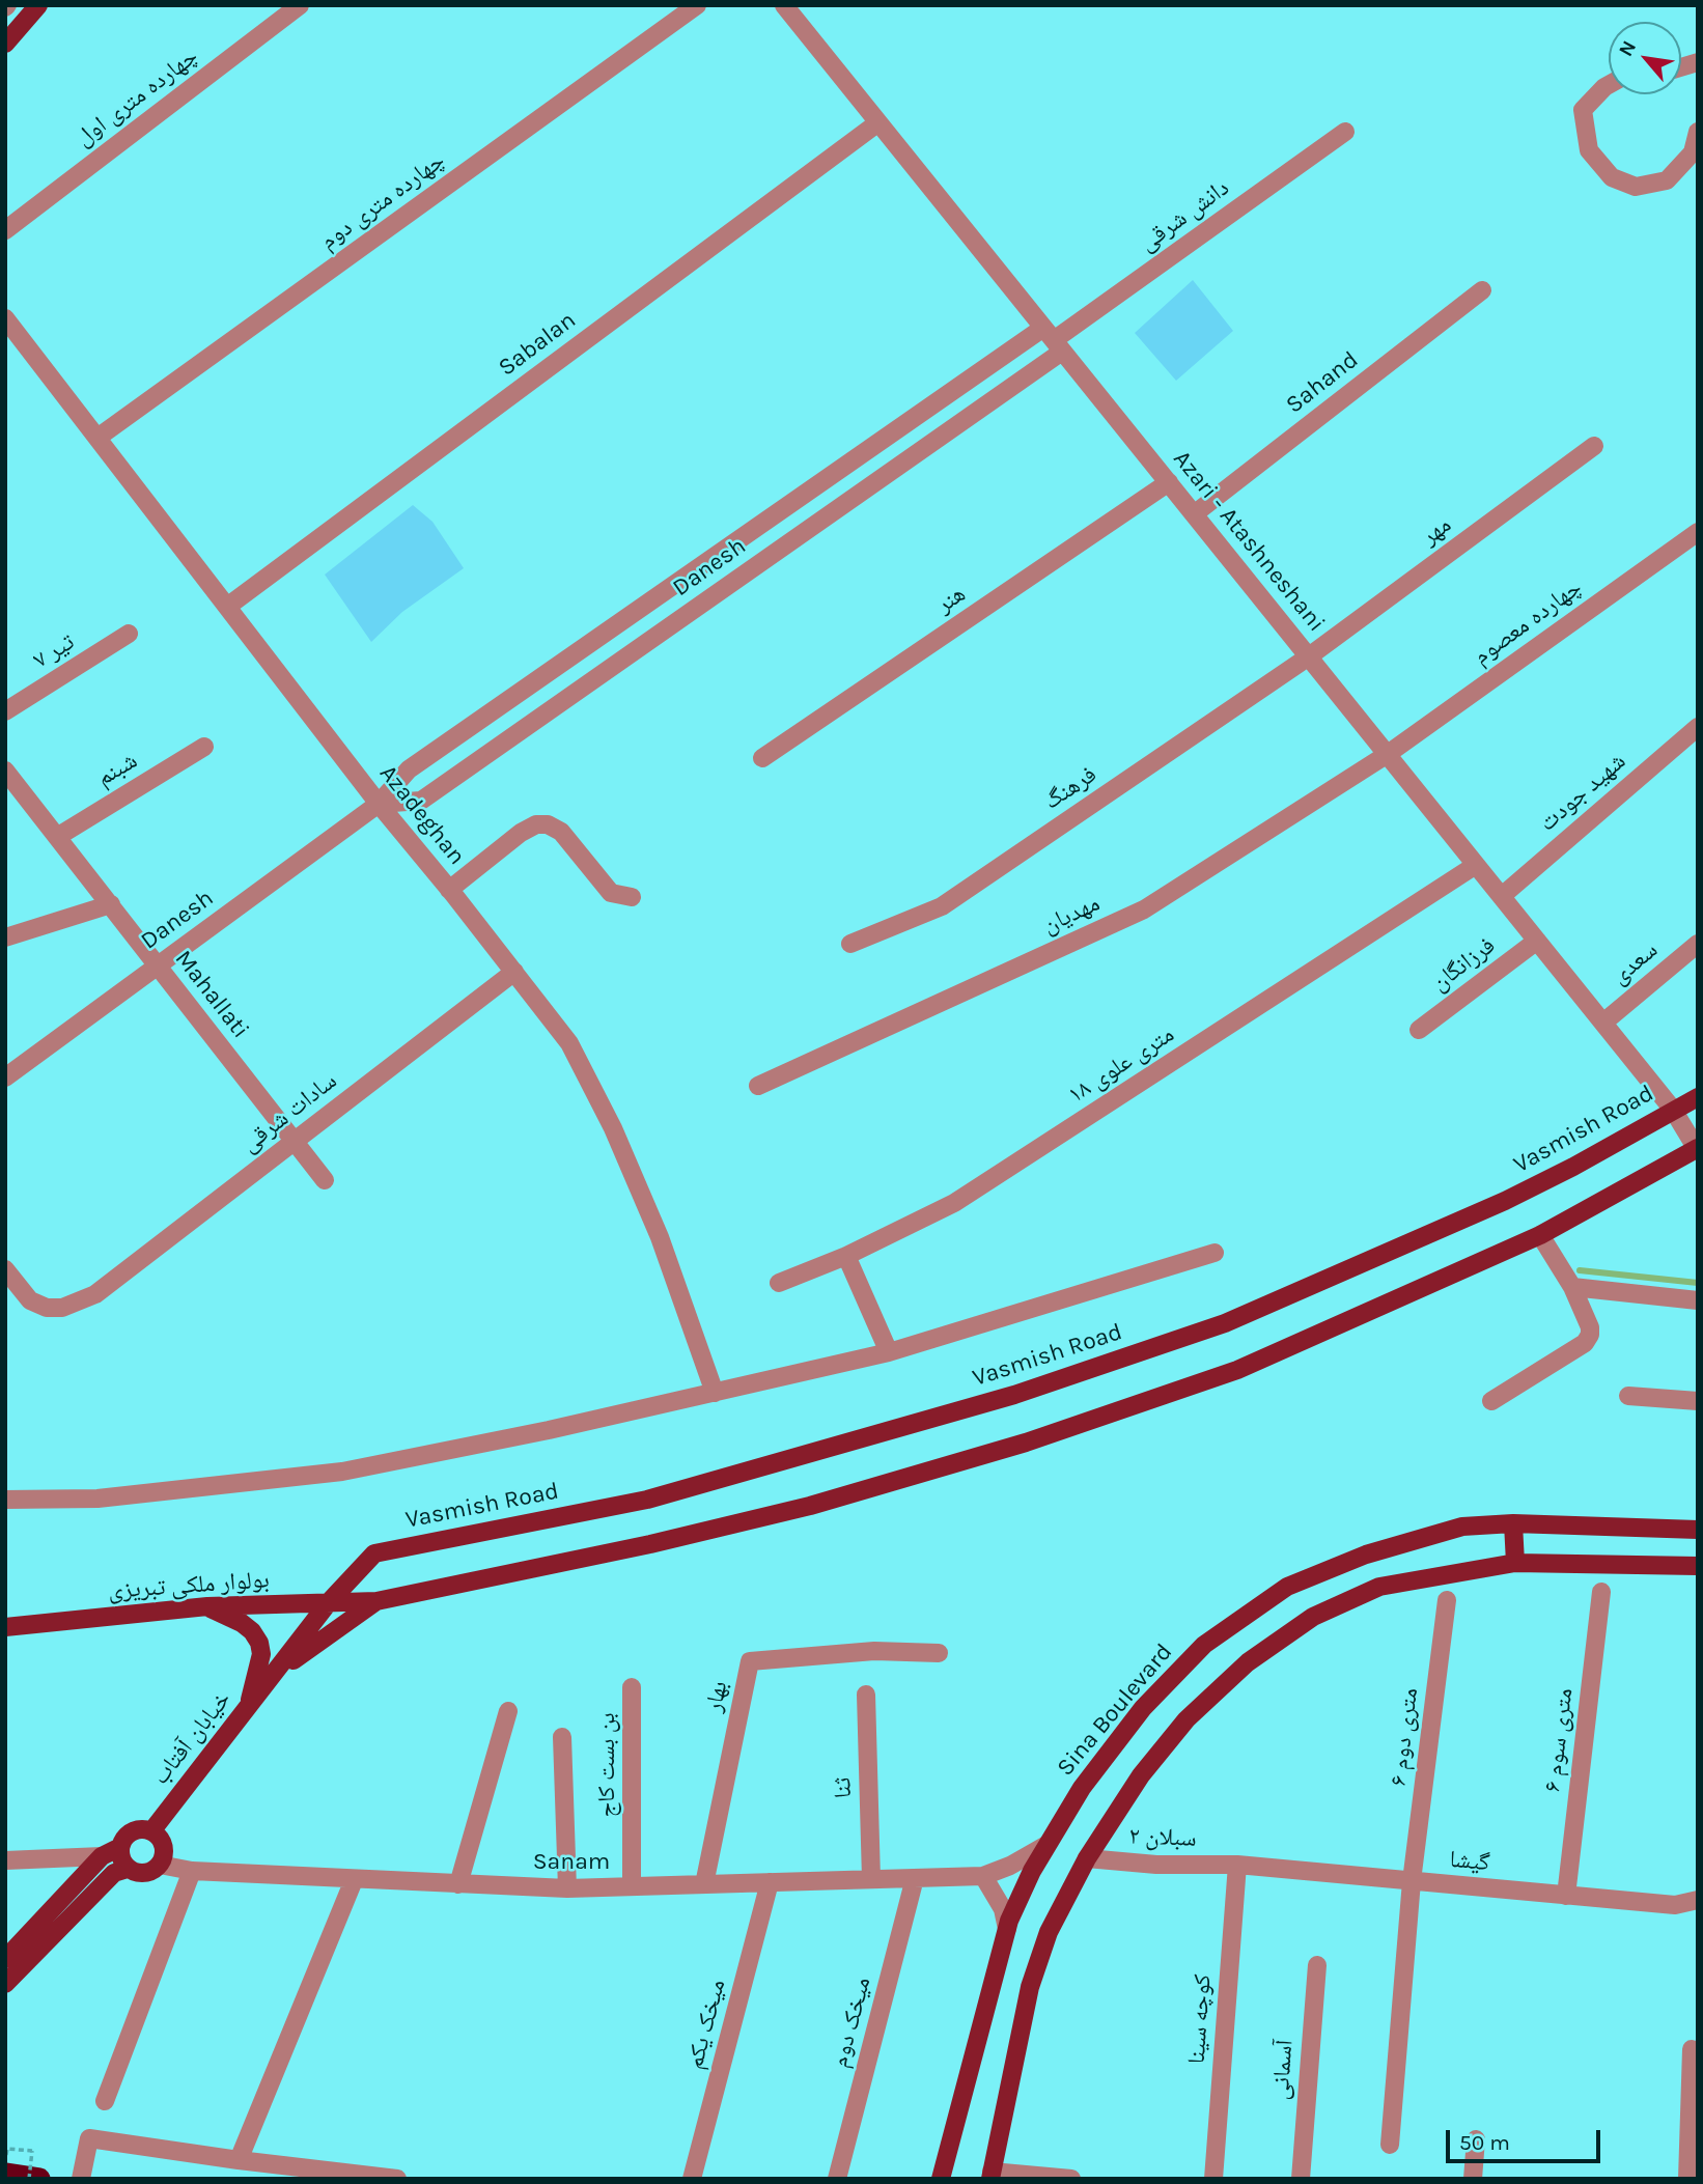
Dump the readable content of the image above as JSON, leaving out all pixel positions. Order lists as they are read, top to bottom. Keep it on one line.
{"streets":{"main road":["Vasmish Road","بولوار ملکی تبریزی","Sina Boulevard","خیابان آفتاب"],"street":["چهارده متری اول","چهارده متری دوم","دانش شرقی","Sabalan","Sahand","مهر","Azari - Atashneshani","Danesh","هنر","چهارده معصوم","۷ تیر","شبنم","فرهنگ","شهید جودت","Azadeghan","مهدیان","سعدی","فرزانگان","Mahallati","۱۸ متری علوی","سادات شرقی","بهار","۶ متری دوم","۶ متری سوم","بن بست کاج","ثنا","سبلان ۲","Sanam","گیشا","کوچه سینا","میخک دوم","میخک یکم","آسمانی"]},"crossings":[["چهارده متری دوم","Azadeghan"],["دانش شرقی","Azari - Atashneshani"],["دانش شرقی","Danesh"],["Sabalan","Azari - Atashneshani"],["Sabalan","Azadeghan"],["Sahand","Azari - Atashneshani"],["مهر","Azari - Atashneshani"],["مهر","فرهنگ"],["Azari - Atashneshani","Danesh"],["Azari - Atashneshani","هنر"],["Azari - Atashneshani","چهارده معصوم"],["Azari - Atashneshani","فرهنگ"],["Azari - Atashneshani","شهید جودت"],["Azari - Atashneshani","مهدیان"],["Azari - Atashneshani","سعدی"],["Azari - Atashneshani","فرزانگان"],["Azari - Atashneshani","۱۸ متری علوی"],["Azari - Atashneshani","Vasmish Road"],["Danesh","Azadeghan"],["Danesh","Mahallati"],["چهارده معصوم","مهدیان"],["شبنم","Mahallati"],["Azadeghan","سادات شرقی"],["Mahallati","سادات شرقی"],["Vasmish Road","بولوار ملکی تبریزی"],["بهار","Sanam"],["۶ متری دوم","گیشا"],["خیابان آفتاب","Sanam"],["۶ متری سوم","گیشا"],["بن بست کاج","Sanam"],["ثنا","Sanam"],["سبلان ۲","گیشا"],["سبلان ۲","کوچه سینا"],["Sanam","میخک دوم"],["Sanam","میخک یکم"],["گیشا","کوچه سینا"]],"scale_bar":"50 m","north":"top left"}
